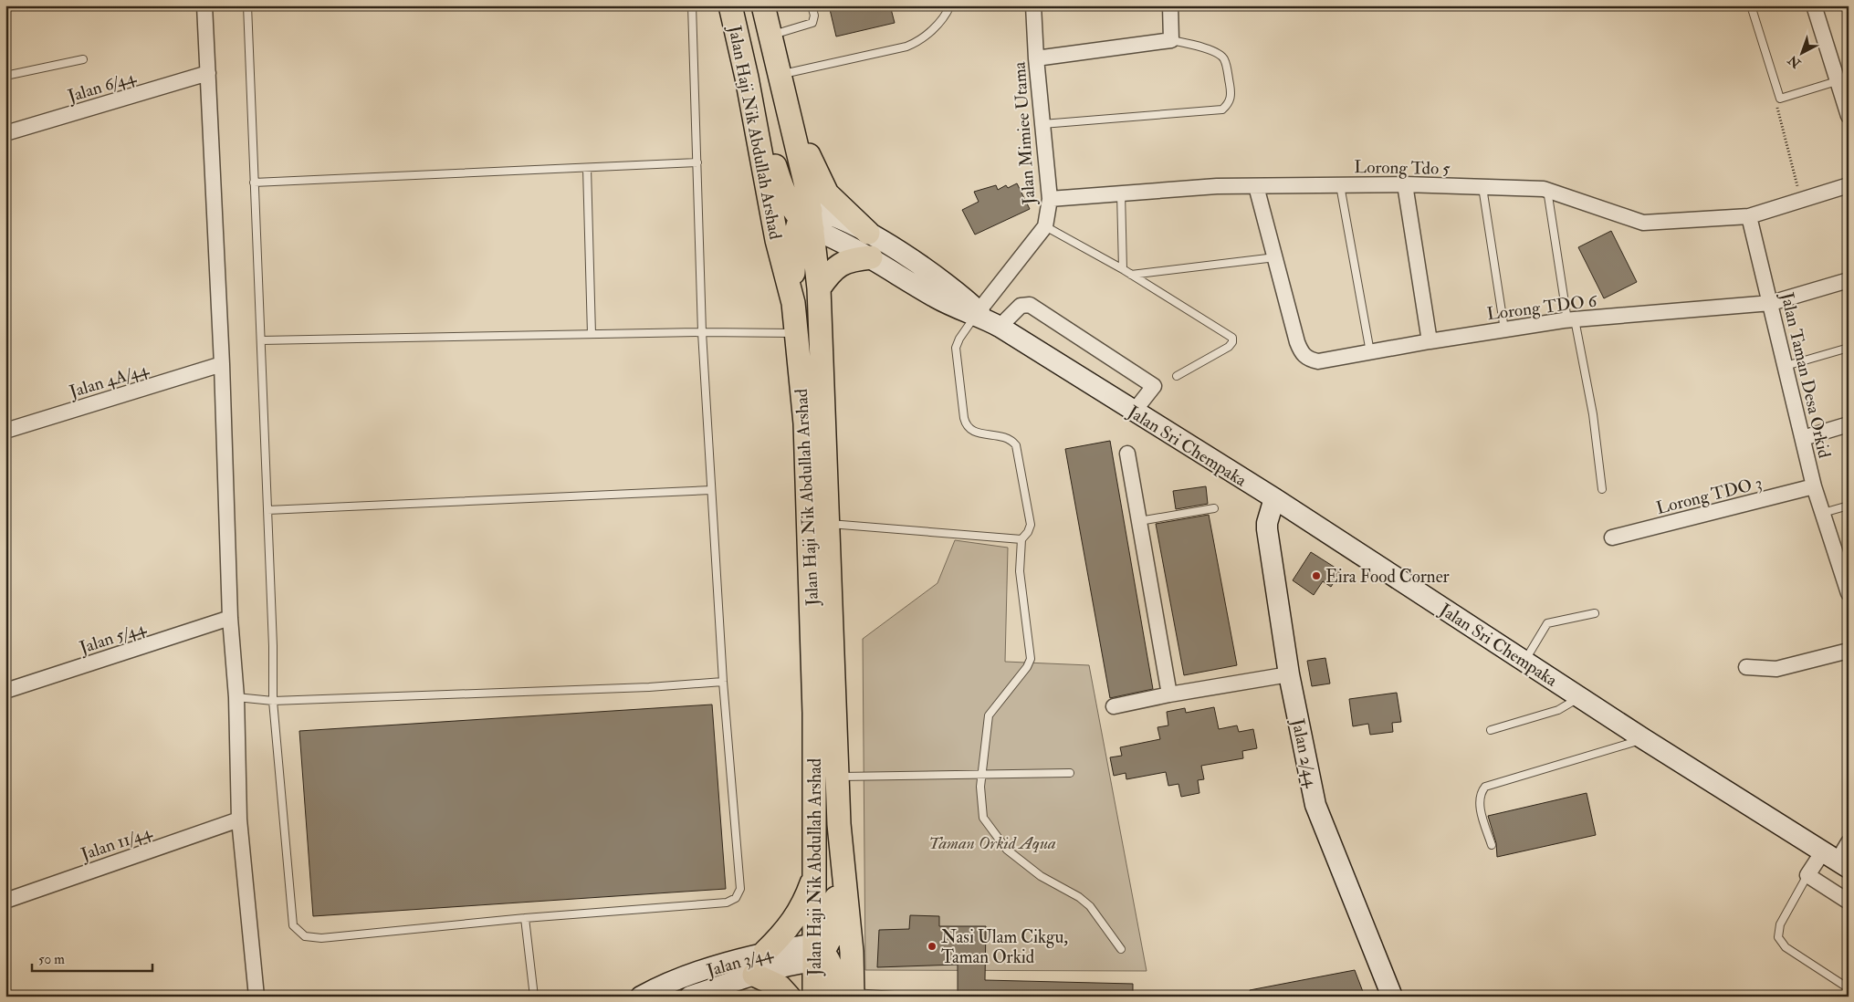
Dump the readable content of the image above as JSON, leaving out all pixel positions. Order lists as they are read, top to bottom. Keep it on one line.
{"streets":{"main road":["Jalan Haji Nik Abdullah Arshad","Jalan Sri Chempaka","Jalan 2/44","Jalan 3/44"],"street":["Jalan 6/44","Jalan Mimiee Utama","Lorong Tdo 5","Lorong TDO 6","Jalan Taman Desa Orkid","Jalan 4A/44","Lorong TDO 3","Jalan 5/44","Jalan 11/44"]},"crossings":[["Jalan Haji Nik Abdullah Arshad","Jalan 3/44"],["Jalan Mimiee Utama","Lorong Tdo 5"],["Jalan Mimiee Utama","Jalan Sri Chempaka"],["Lorong Tdo 5","Jalan Taman Desa Orkid"],["Lorong TDO 6","Jalan Taman Desa Orkid"],["Jalan Taman Desa Orkid","Lorong TDO 3"],["Jalan Sri Chempaka","Jalan 2/44"]],"parks":["Taman Orkid Aqua"],"places":["Eira Food Corner","Nasi Ulam Cikgu, Taman Orkid"],"scale_bar":"50 m","north":"bottom left"}
